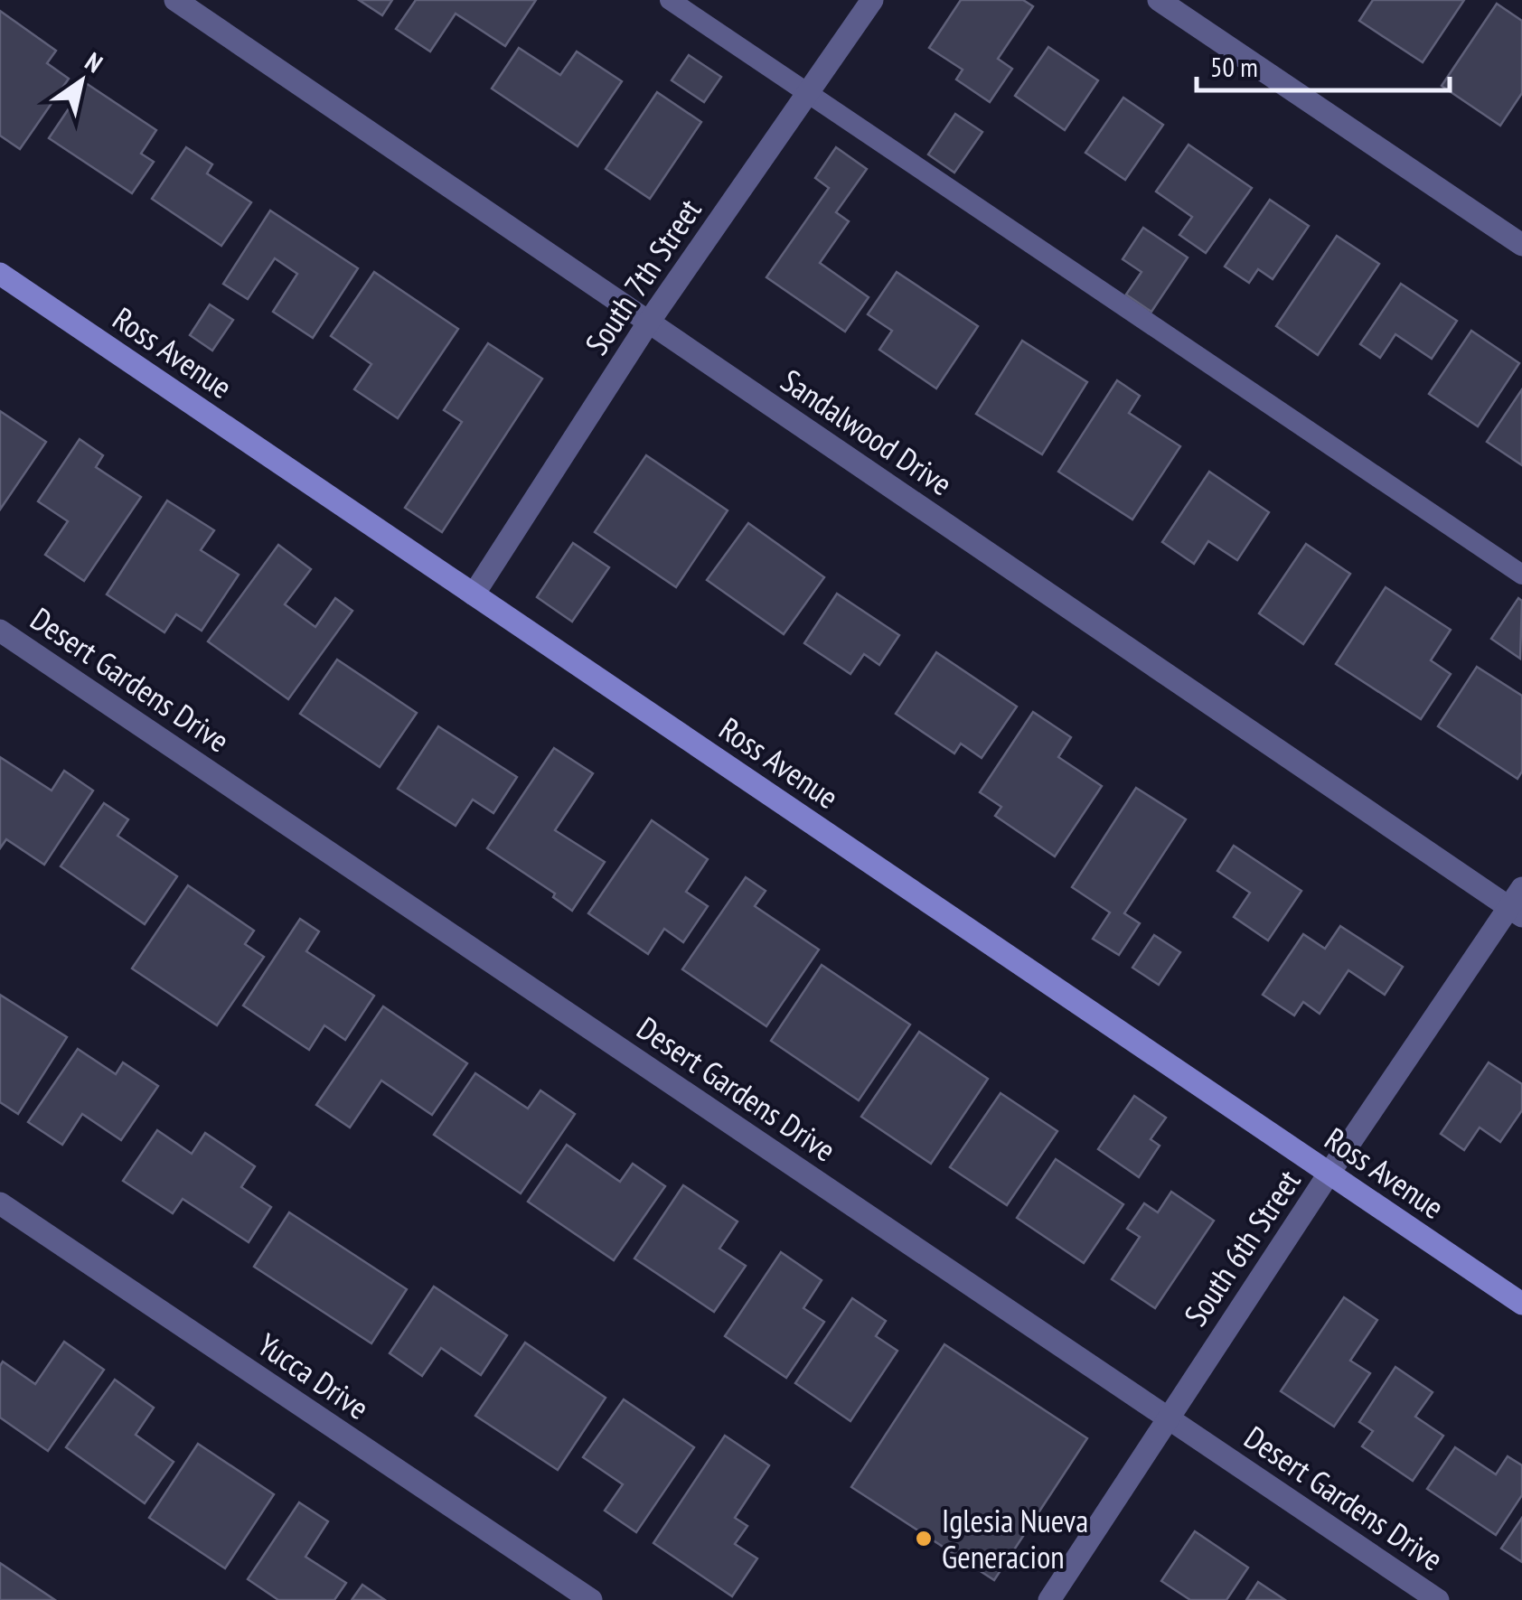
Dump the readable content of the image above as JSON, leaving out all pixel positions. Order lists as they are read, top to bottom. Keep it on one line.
{"streets":{"street":["South 7th Street","Ross Avenue","Sandalwood Drive","Desert Gardens Drive","South 6th Street","Yucca Drive"]},"crossings":[["South 7th Street","Ross Avenue"],["South 7th Street","Sandalwood Drive"],["Ross Avenue","South 6th Street"],["Sandalwood Drive","South 6th Street"],["Desert Gardens Drive","South 6th Street"]],"places":["Iglesia Nueva Generacion"],"scale_bar":"50 m","north":"top right"}
